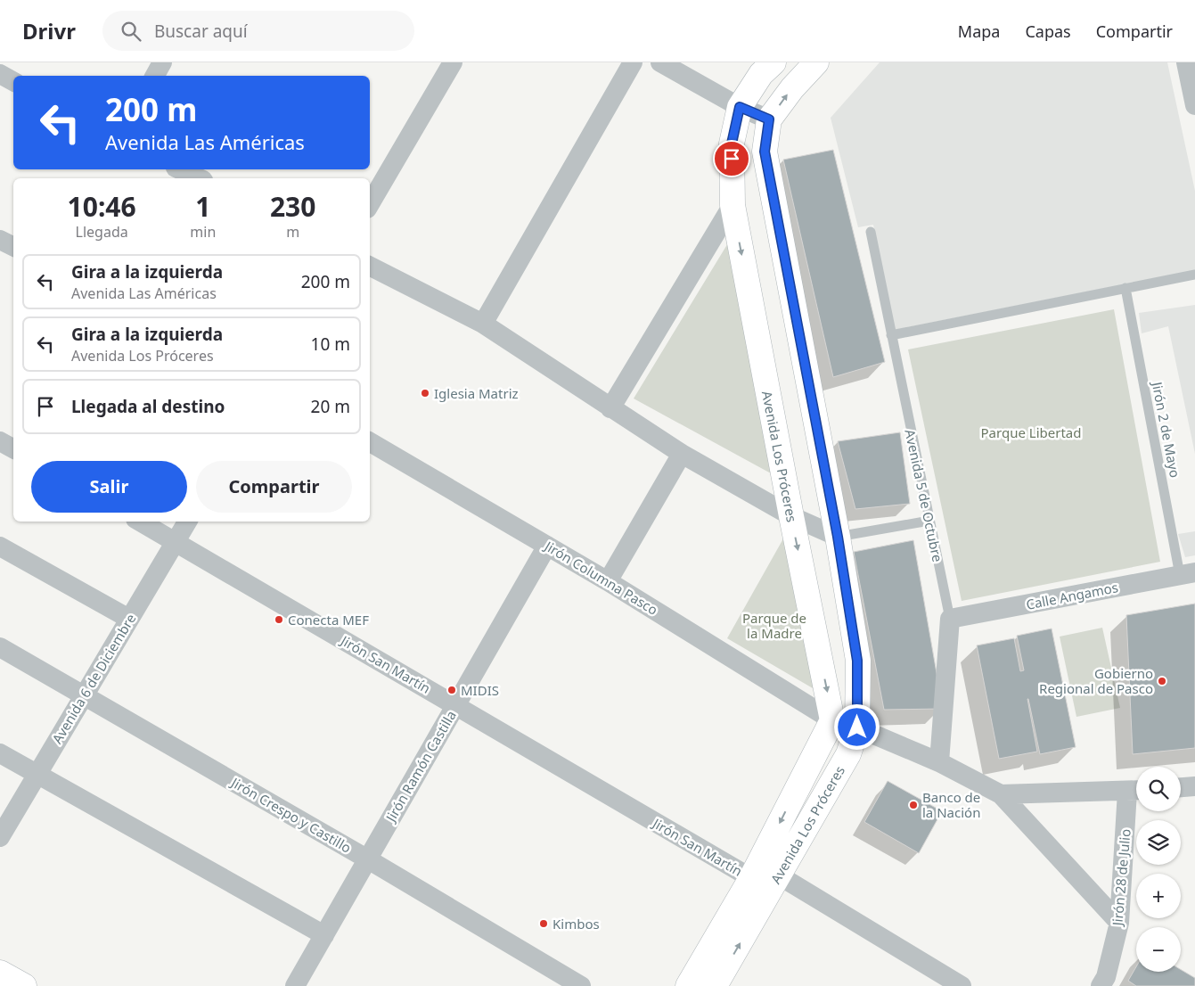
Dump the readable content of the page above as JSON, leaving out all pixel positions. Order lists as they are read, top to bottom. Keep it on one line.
{"streets":{"street":["Avenida Los Próceres","Avenida 5 de Octubre","Jirón Columna Pasco","Calle Angamos","Jirón San Martín","Avenida 6 de Diciembre","Jirón Ramón Castilla","Jirón Crespo y Castillo","Jirón 28 de Julio"],"lane":["Jirón 2 de Mayo"]},"crossings":[["Jirón 2 de Mayo","Calle Angamos"],["Avenida Los Próceres","Jirón Columna Pasco"],["Avenida Los Próceres","Jirón San Martín"],["Avenida 5 de Octubre","Calle Angamos"],["Jirón Columna Pasco","Jirón Ramón Castilla"],["Jirón San Martín","Avenida 6 de Diciembre"],["Jirón San Martín","Jirón Ramón Castilla"],["Avenida 6 de Diciembre","Jirón Crespo y Castillo"],["Jirón Ramón Castilla","Jirón Crespo y Castillo"]],"parks":["Parque Libertad","Parque de la Madre"],"places":["Iglesia Matriz","Conecta MEF","Gobierno Regional de Pasco","MIDIS","Banco de la Nación","Kimbos"],"page":{"header":"Drivr","search":"Buscar aquí","nav":["Mapa","Capas","Compartir"],"turn":["200 m","Avenida Las Américas"],"eta":["10:46","Llegada","1","min","230","m"],"list":[{"name":"Gira a la izquierda","note":"Avenida Las Américas","value":"200 m"},{"name":"Gira a la izquierda","note":"Avenida Los Próceres","value":"10 m"},{"name":"Llegada al destino","value":"20 m"}],"buttons":["Salir","Compartir"],"map_buttons":["+","−"]}}
